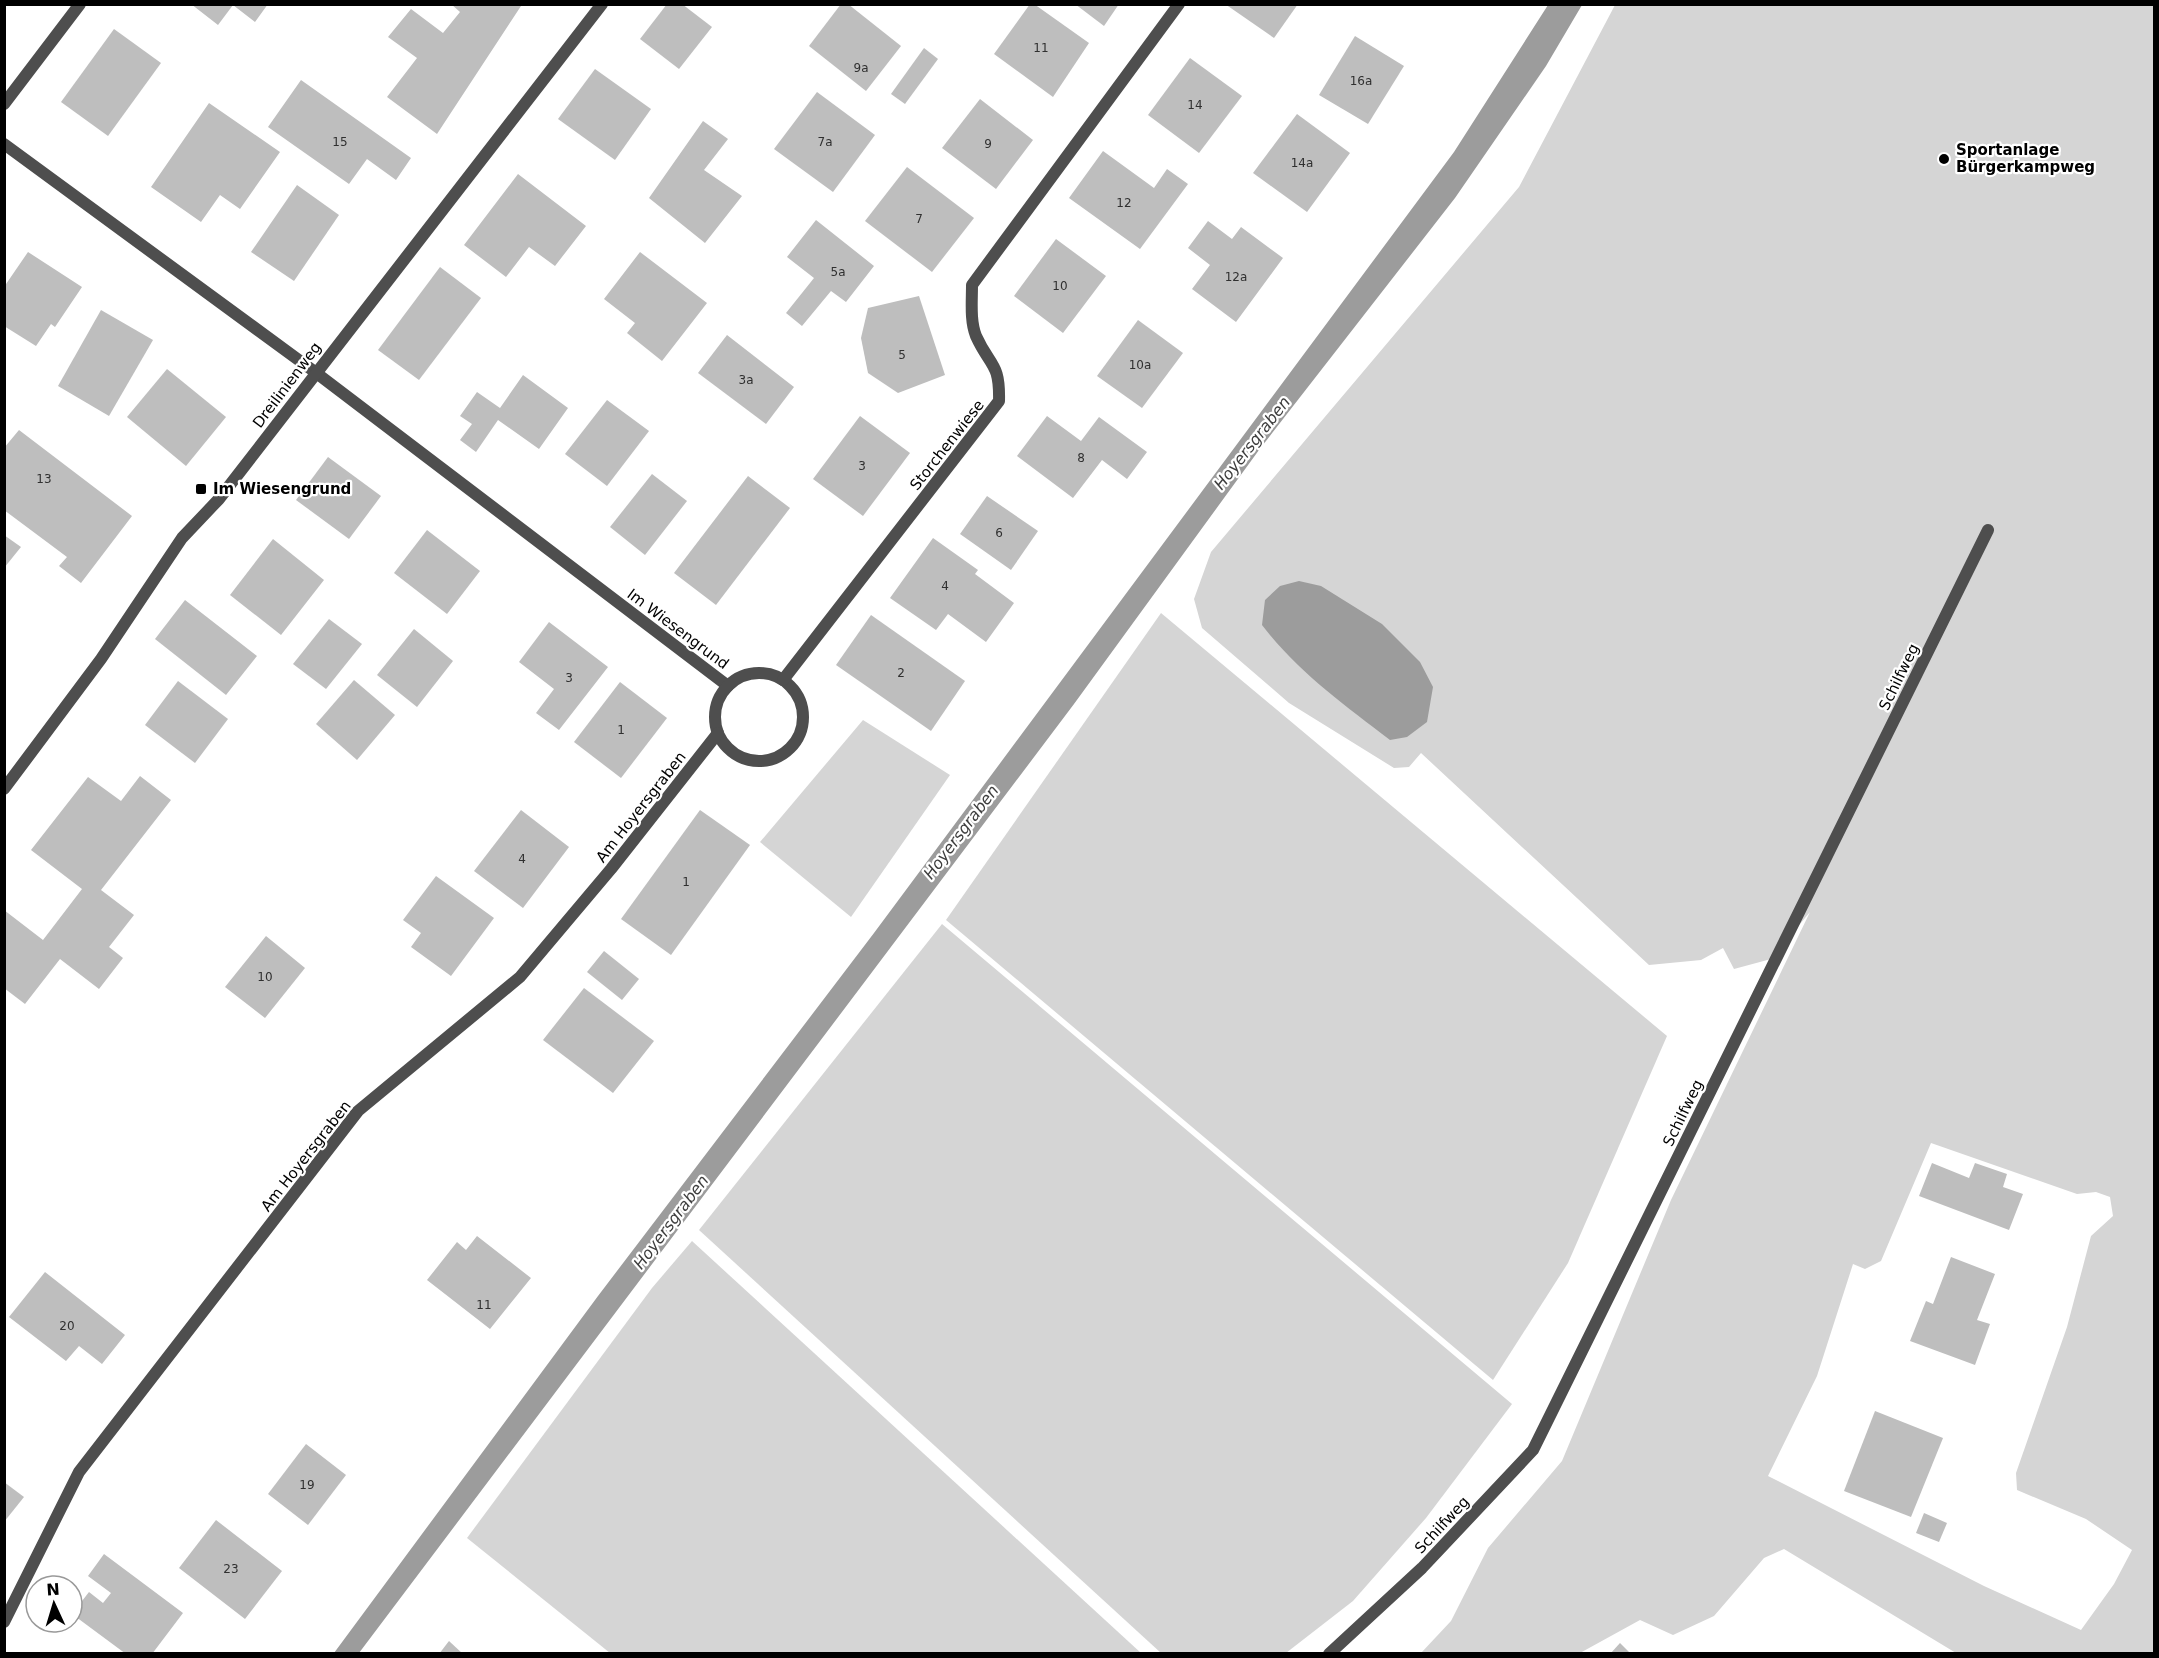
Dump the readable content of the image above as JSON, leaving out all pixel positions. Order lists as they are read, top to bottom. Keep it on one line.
{"streets":{"street":["Dreilinienweg","Storchenwiese","Im Wiesengrund","Schilfweg","Am Hoyersgraben"]},"crossings":[["Dreilinienweg","Im Wiesengrund"],["Storchenwiese","Im Wiesengrund"],["Storchenwiese","Am Hoyersgraben"],["Im Wiesengrund","Am Hoyersgraben"]],"water":["Hoyersgraben"],"places":{"other":["Sportanlage Bürgerkampweg"],"transit":["Im Wiesengrund"]},"house_numbers":["11","9a","16a","14","15","7a","9","14a","12","7","5a","12a","10","5","10a","3a","8","3","13","6","4","2","3","1","4","1","10","11","20","19","23"],"north":"top"}
